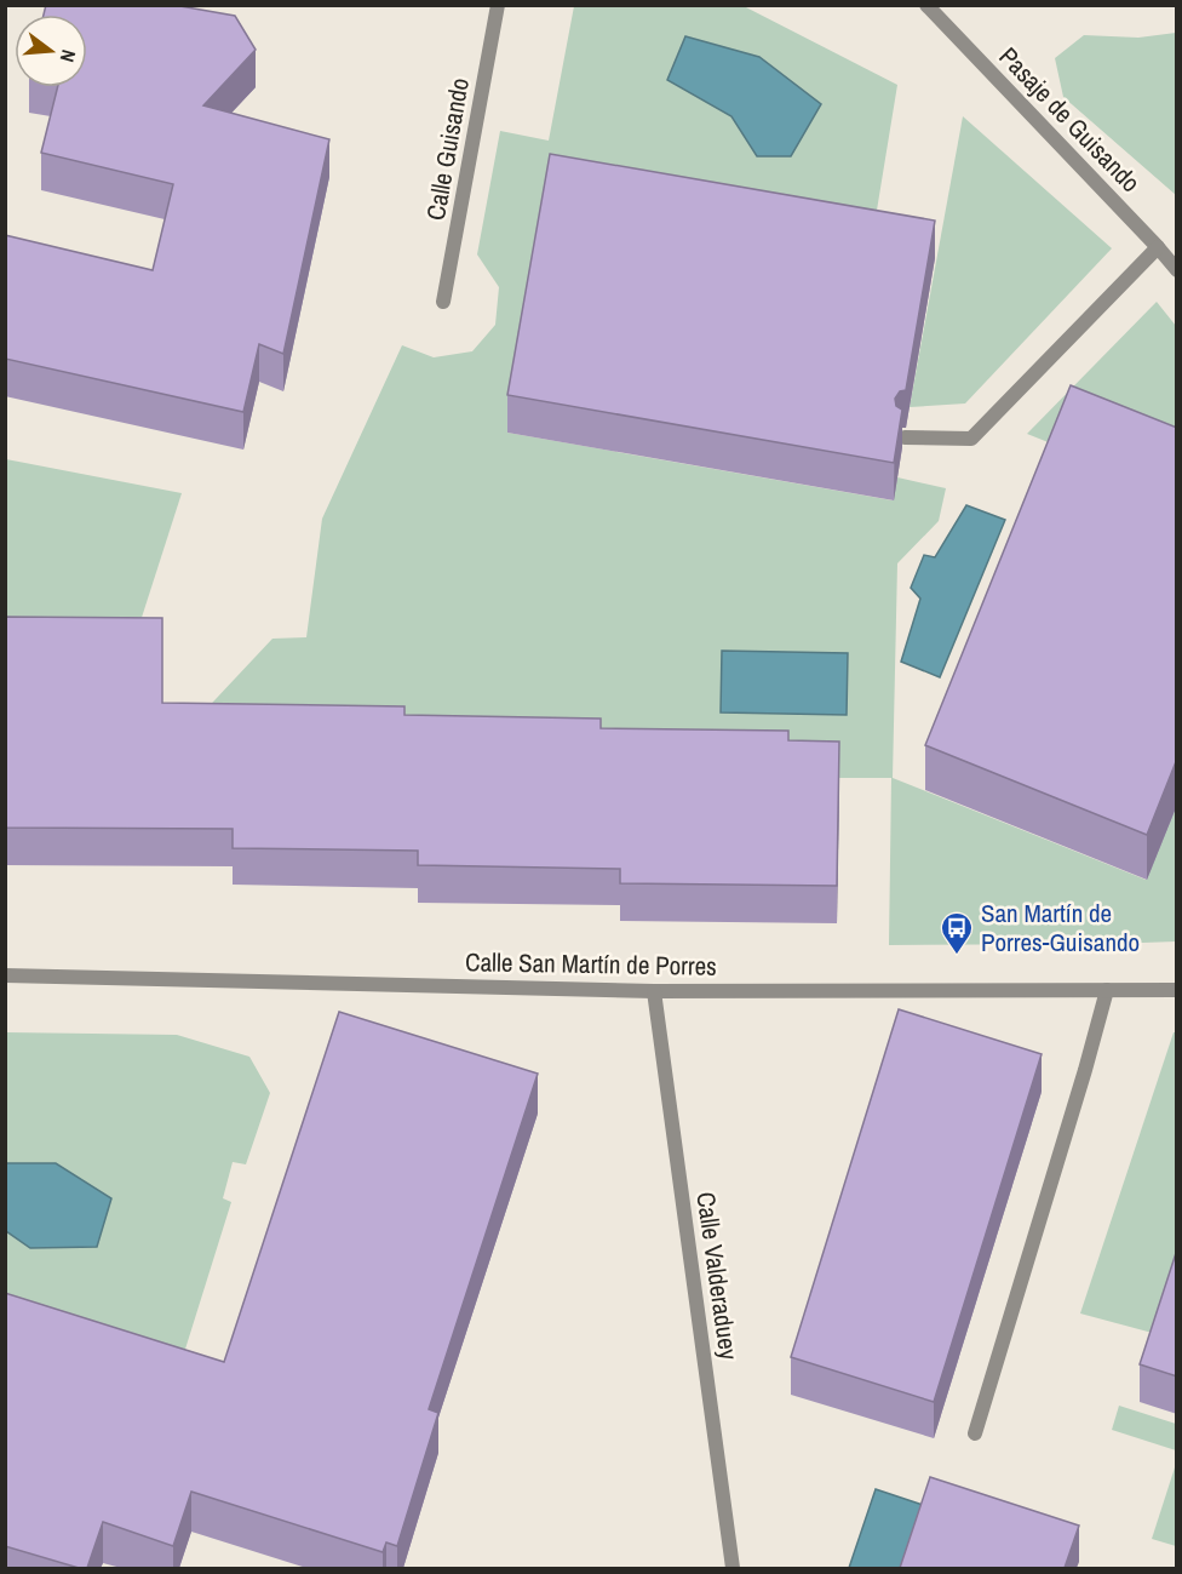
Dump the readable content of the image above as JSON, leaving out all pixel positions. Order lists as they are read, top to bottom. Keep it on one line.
{"streets":{"street":["Pasaje de Guisando","Calle Guisando","Calle San Martín de Porres","Calle Valderaduey"]},"crossings":[["Calle San Martín de Porres","Calle Valderaduey"]],"places":{"bus stop":["San Martín de Porres-Guisando"]},"north":"right"}
